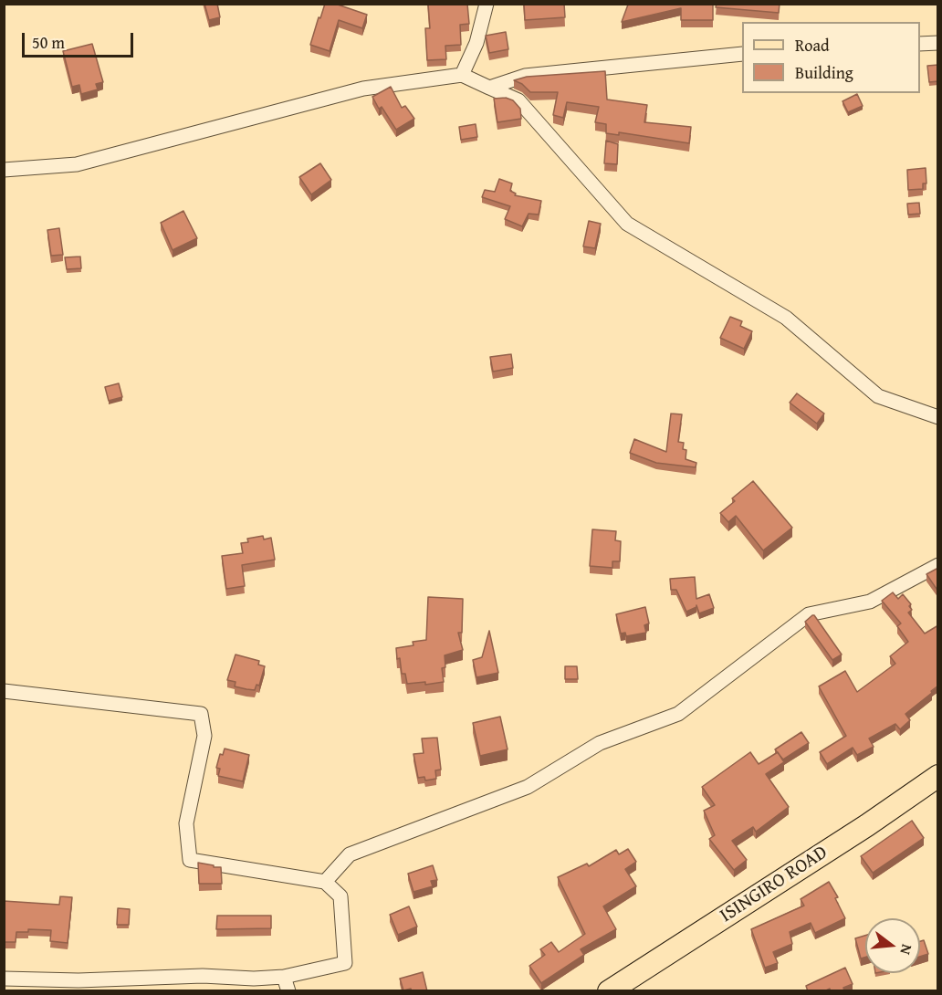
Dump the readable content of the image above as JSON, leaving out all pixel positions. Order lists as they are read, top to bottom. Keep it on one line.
{"streets":{"main road":["ISINGIRO ROAD"]},"legend":["Road","Building"],"scale_bar":"50 m","north":"right"}
